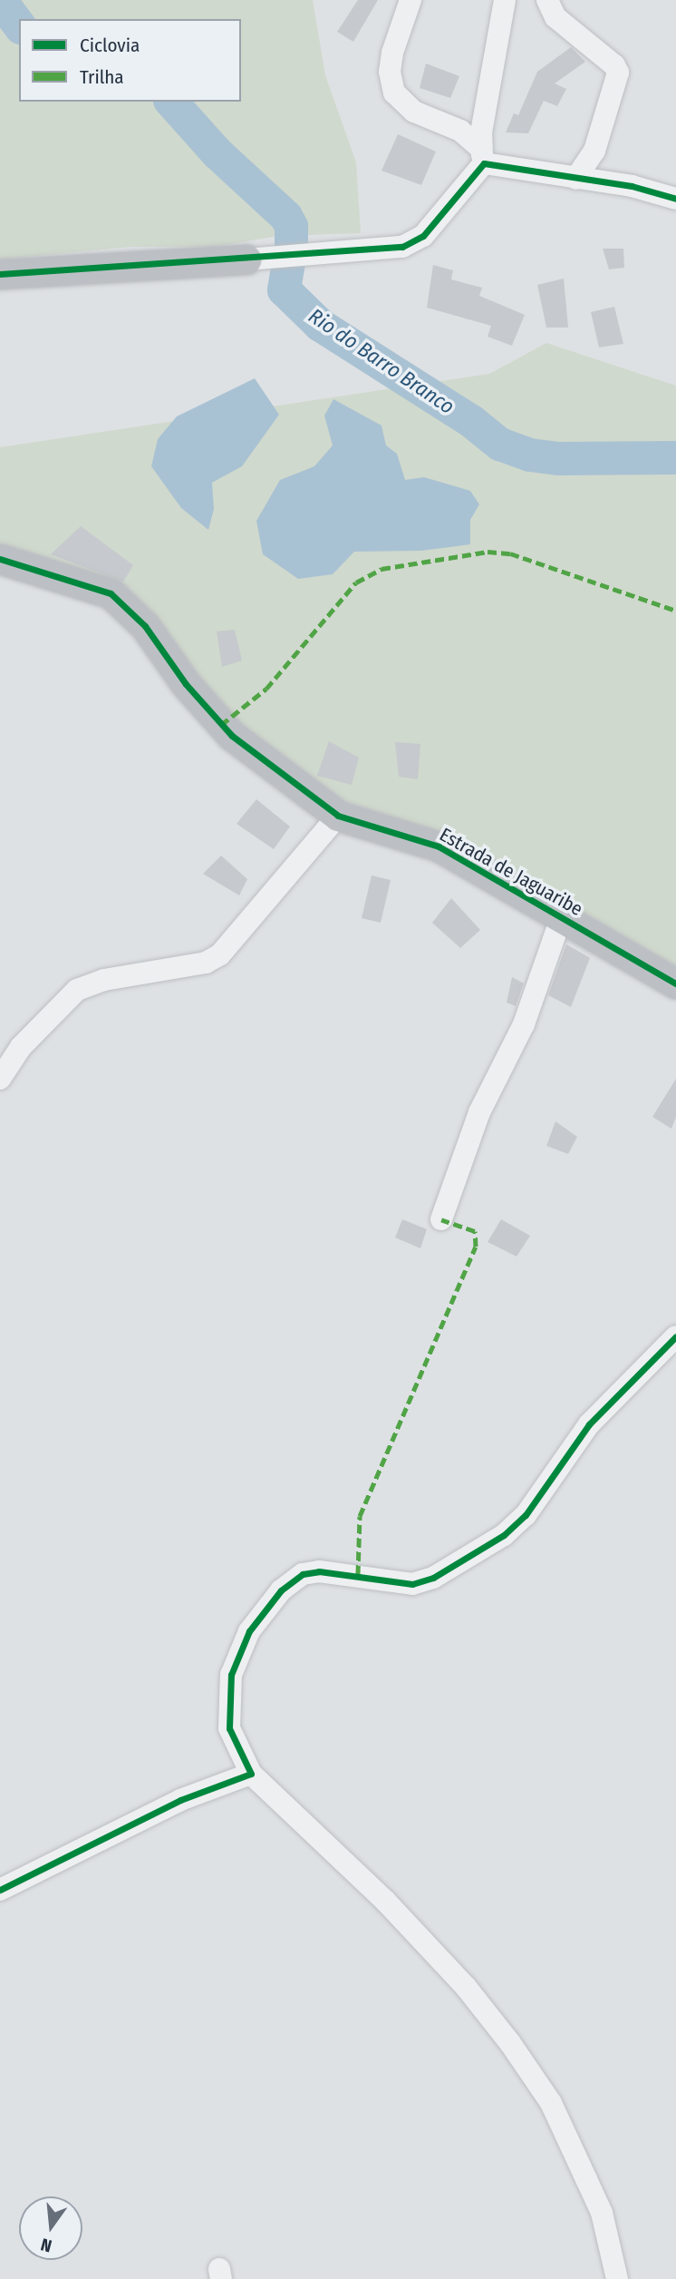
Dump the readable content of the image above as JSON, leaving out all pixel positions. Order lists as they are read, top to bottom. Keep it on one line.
{"streets":{"street":["Estrada de Jaguaribe"]},"water":["Rio do Barro Branco"],"legend":["Ciclovia","Trilha"],"north":"bottom"}
